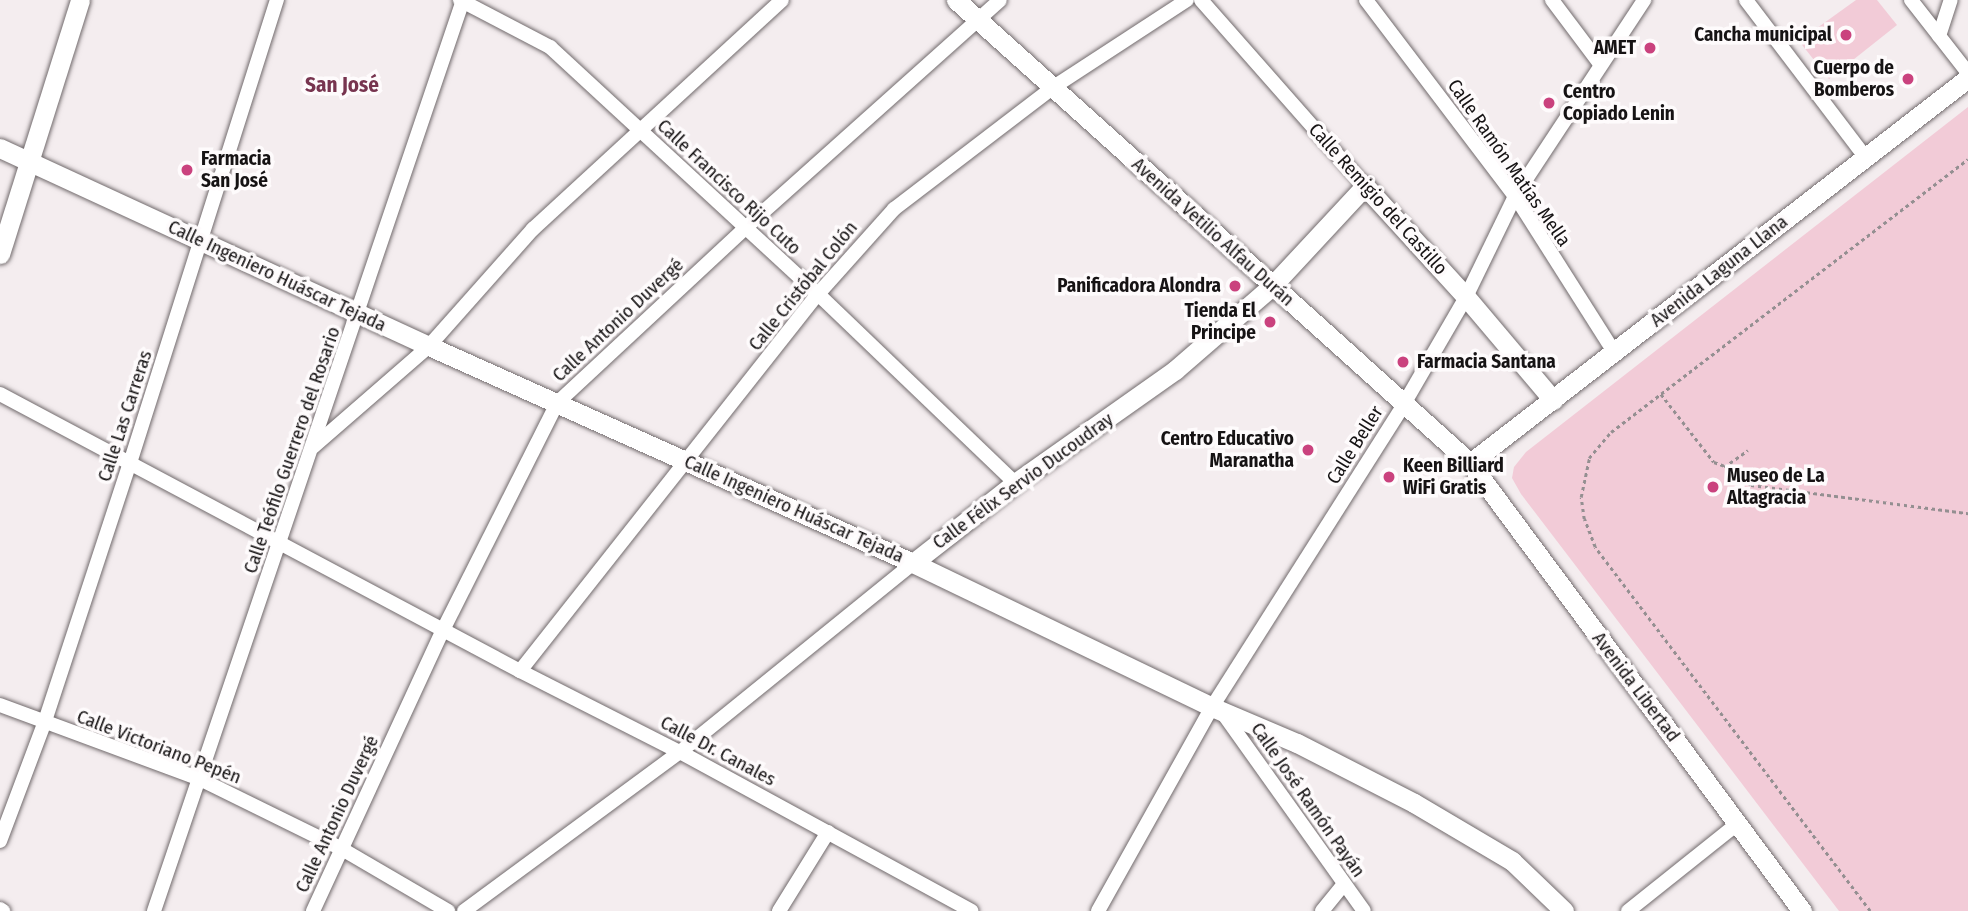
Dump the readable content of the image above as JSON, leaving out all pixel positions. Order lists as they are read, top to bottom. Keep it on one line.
{"streets":{"main road":["Calle Remigio del Castillo","Avenida Vetilio Alfau Durán","Avenida Laguna Llana","Calle Ingeniero Huáscar Tejada","Calle Félix Servio Ducoudray","Avenida Libertad"],"street":["Calle Ramón Matías Mella","Calle Francisco Rijo Cuto","Calle Cristóbal Colón","Calle Antonio Duvergé","Calle Las Carreras","Calle Beller","Calle Teófilo Guerrero del Rosario","Calle Victoriano Pepén","Calle Dr. Canales","Calle José Ramón Payán"]},"crossings":[["Calle Ramón Matías Mella","Avenida Laguna Llana"],["Calle Ramón Matías Mella","Calle Beller"],["Calle Francisco Rijo Cuto","Calle Cristóbal Colón"],["Calle Francisco Rijo Cuto","Calle Antonio Duvergé"],["Calle Francisco Rijo Cuto","Calle Teófilo Guerrero del Rosario"],["Calle Francisco Rijo Cuto","Calle Félix Servio Ducoudray"],["Calle Remigio del Castillo","Avenida Laguna Llana"],["Calle Remigio del Castillo","Calle Beller"],["Calle Remigio del Castillo","Calle Félix Servio Ducoudray"],["Avenida Vetilio Alfau Durán","Avenida Laguna Llana"],["Avenida Vetilio Alfau Durán","Calle Cristóbal Colón"],["Avenida Vetilio Alfau Durán","Calle Antonio Duvergé"],["Avenida Vetilio Alfau Durán","Calle Beller"],["Avenida Vetilio Alfau Durán","Calle Félix Servio Ducoudray"],["Avenida Vetilio Alfau Durán","Avenida Libertad"],["Avenida Laguna Llana","Avenida Libertad"],["Calle Ingeniero Huáscar Tejada","Calle Cristóbal Colón"],["Calle Ingeniero Huáscar Tejada","Calle Antonio Duvergé"],["Calle Ingeniero Huáscar Tejada","Calle Las Carreras"],["Calle Ingeniero Huáscar Tejada","Calle Beller"],["Calle Ingeniero Huáscar Tejada","Calle Teófilo Guerrero del Rosario"],["Calle Ingeniero Huáscar Tejada","Calle Félix Servio Ducoudray"],["Calle Ingeniero Huáscar Tejada","Calle José Ramón Payán"],["Calle Cristóbal Colón","Calle Dr. Canales"],["Calle Antonio Duvergé","Calle Victoriano Pepén"],["Calle Antonio Duvergé","Calle Dr. Canales"],["Calle Las Carreras","Calle Victoriano Pepén"],["Calle Las Carreras","Calle Dr. Canales"],["Calle Beller","Calle José Ramón Payán"],["Calle Teófilo Guerrero del Rosario","Calle Victoriano Pepén"],["Calle Teófilo Guerrero del Rosario","Calle Dr. Canales"],["Calle Félix Servio Ducoudray","Calle Dr. Canales"]],"districts":["San José"],"places":["Cancha municipal","AMET","Cuerpo de Bomberos","Centro Copiado Lenin","Farmacia San José","Panificadora Alondra","Tienda El Principe","Farmacia Santana","Centro Educativo Maranatha","Keen Billiard WiFi Gratis","Museo de La Altagracia"]}
